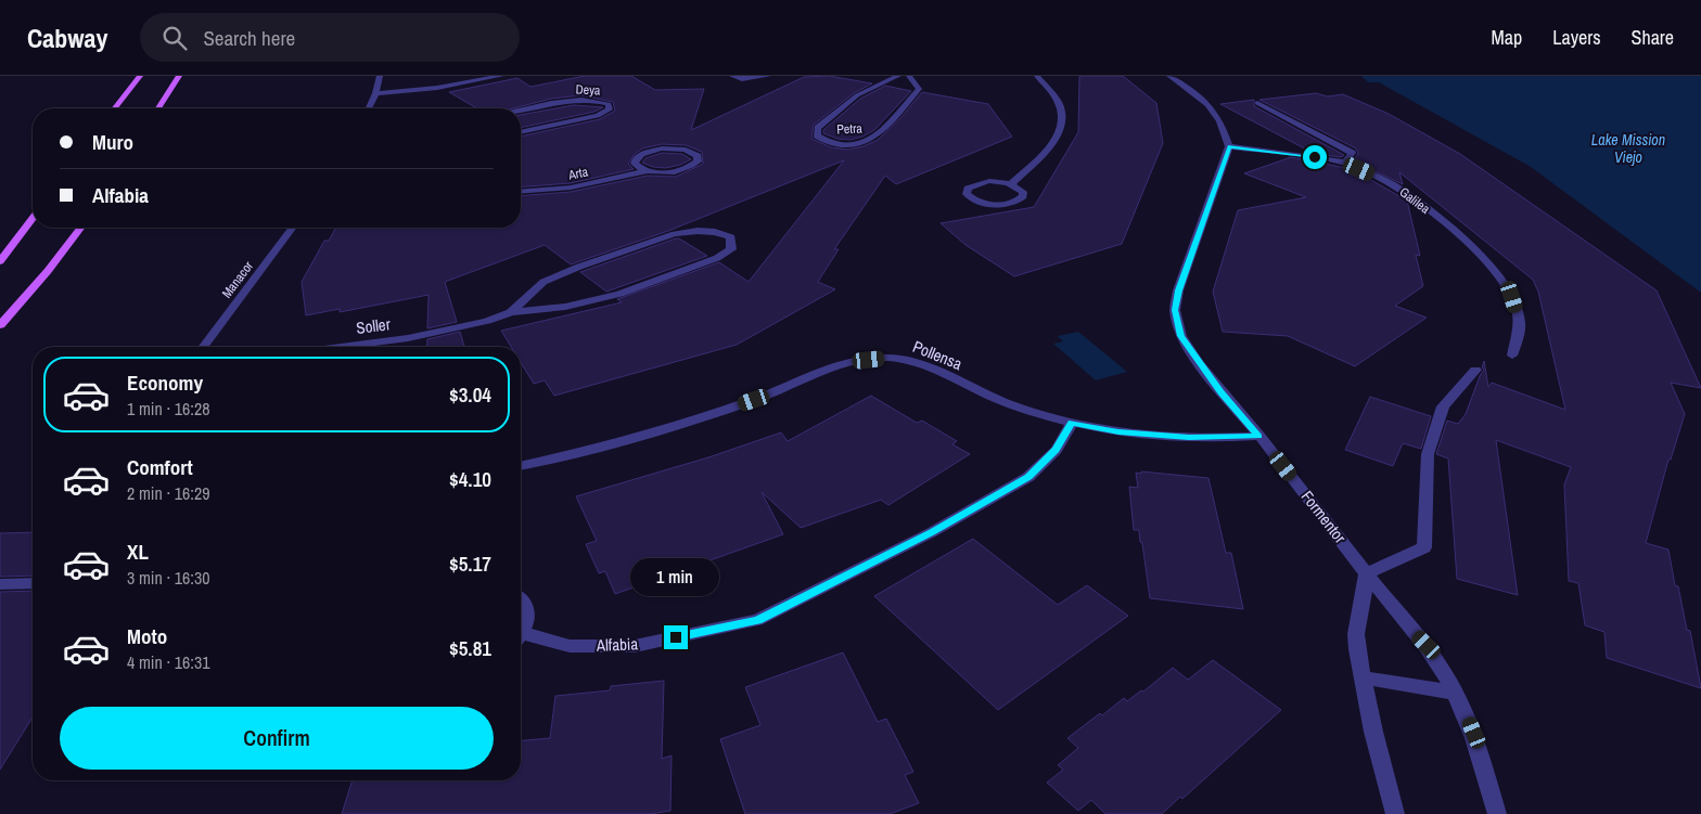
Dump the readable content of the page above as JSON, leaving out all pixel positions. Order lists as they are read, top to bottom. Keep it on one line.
{"streets":{"street":["Deya","Petra","Arta","Galilea","Manacor","Soller","Pollensa","Formentor","Alfabia"]},"crossings":[["Galilea","Formentor"],["Pollensa","Formentor"],["Pollensa","Alfabia"]],"water":["Lake Mission Viejo"],"page":{"header":"Cabway","search":"Search here","nav":["Map","Layers","Share"],"banner":["Muro","Alfabia"],"list":[{"name":"Economy","note":"1 min · 16:28","value":"$3.04"},{"name":"Comfort","note":"2 min · 16:29","value":"$4.10"},{"name":"XL","note":"3 min · 16:30","value":"$5.17"},{"name":"Moto","note":"4 min · 16:31","value":"$5.81"}],"bubble":"1 min","buttons":"Confirm"}}
